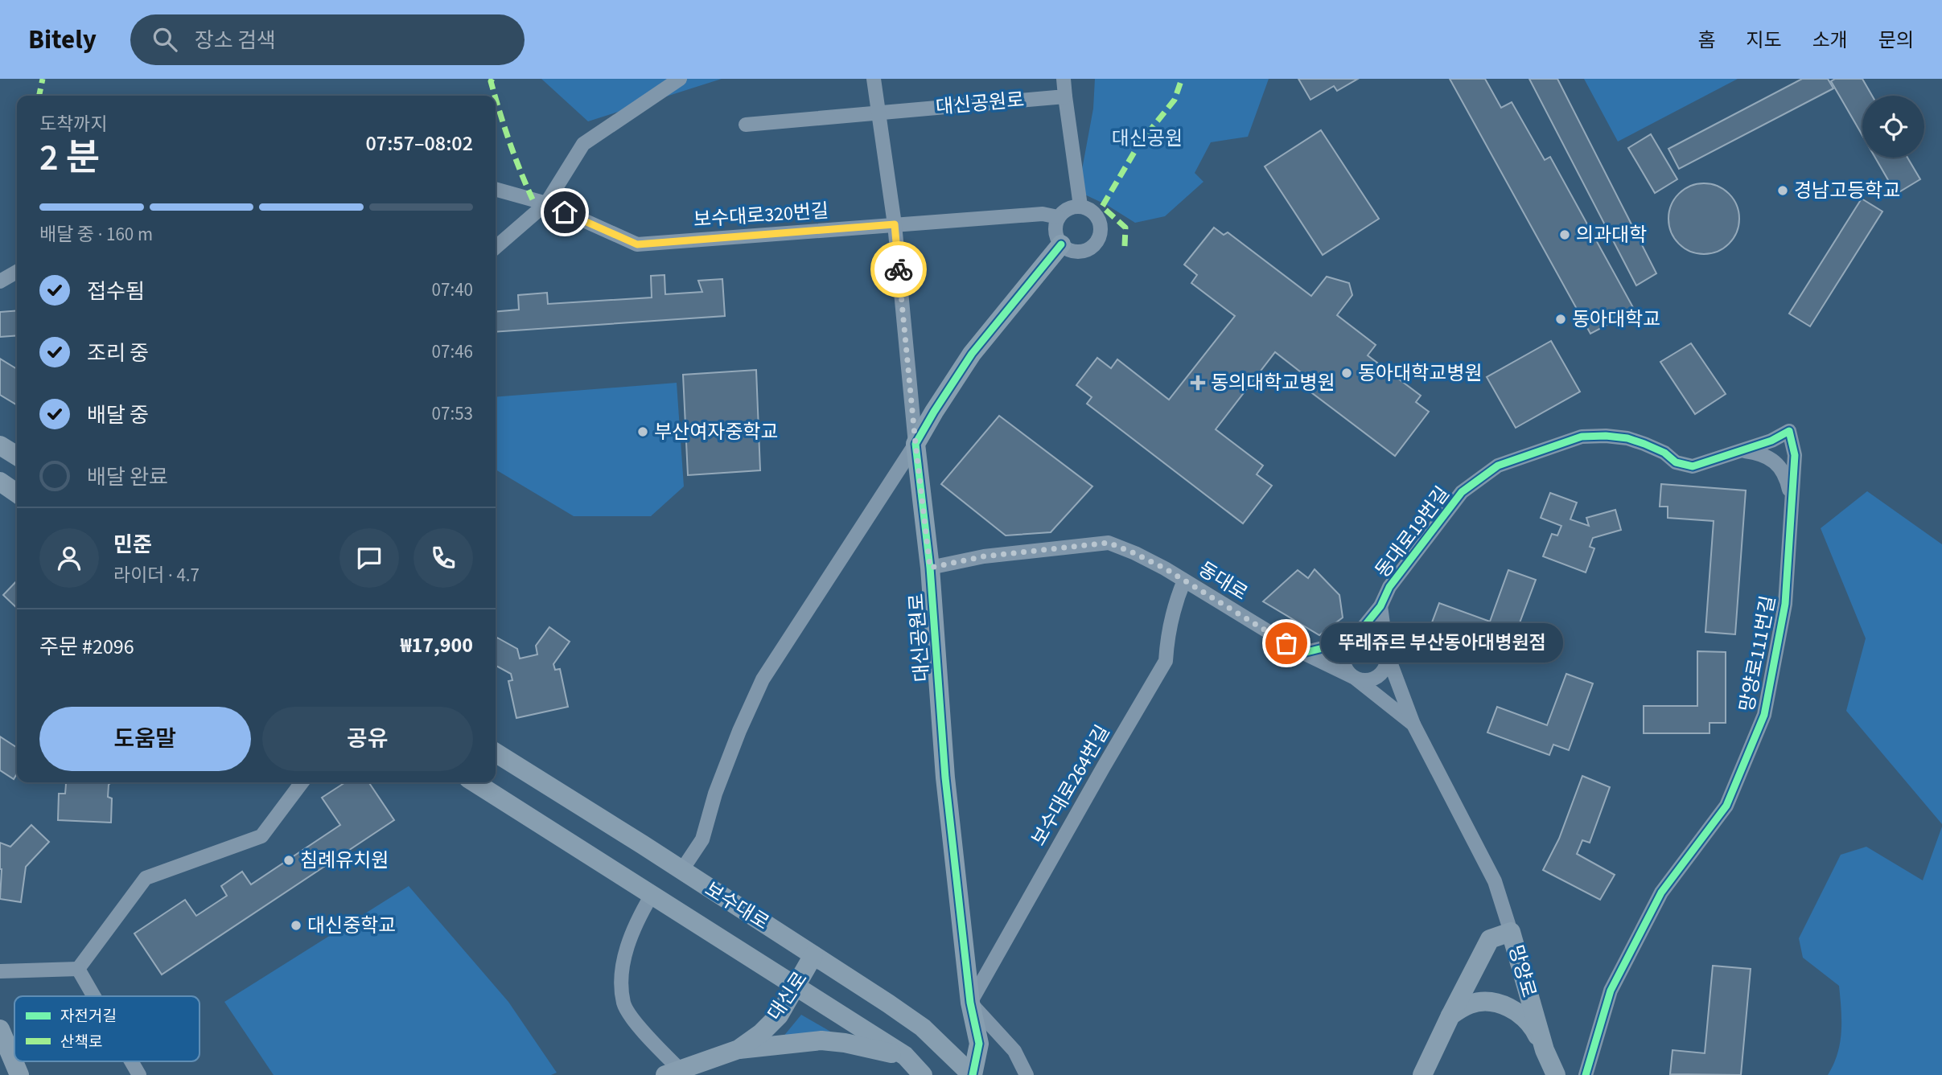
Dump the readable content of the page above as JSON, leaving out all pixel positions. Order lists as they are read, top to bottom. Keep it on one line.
{"streets":{"main road":["대신공원로","보수대로","망양로","대신로"],"street":["보수대로320번길","동대로19번길","동대로","망양로111번길","보수대로264번길"]},"crossings":[["대신공원로","보수대로320번길"],["대신공원로","동대로"],["대신공원로","보수대로264번길"],["대신공원로","보수대로"],["동대로19번길","동대로"],["동대로19번길","망양로111번길"],["동대로","보수대로264번길"],["동대로","망양로"],["보수대로","대신로"]],"parks":["대신공원"],"places":{"other":["경남고등학교","의과대학","동아대학교","동아대학교병원","부산여자중학교","뚜레쥬르 부산동아대병원점","침례유치원","대신중학교"],"health":["동의대학교병원"]},"legend":["자전거길","산책로"],"page":{"header":"Bitely","search":"장소 검색","nav":["홈","지도","소개","문의"],"heading":["2 분","도착까지","07:57–08:02"],"panel":["민준","라이더 · 4.7","주문 #2096","₩17,900"],"bar":"배달 중 · 160 m","list":[["접수됨","07:40"],["조리 중","07:46"],["배달 중","07:53"],"배달 완료"],"bubble":"뚜레쥬르 부산동아대병원점","buttons":["도움말","공유"]}}
